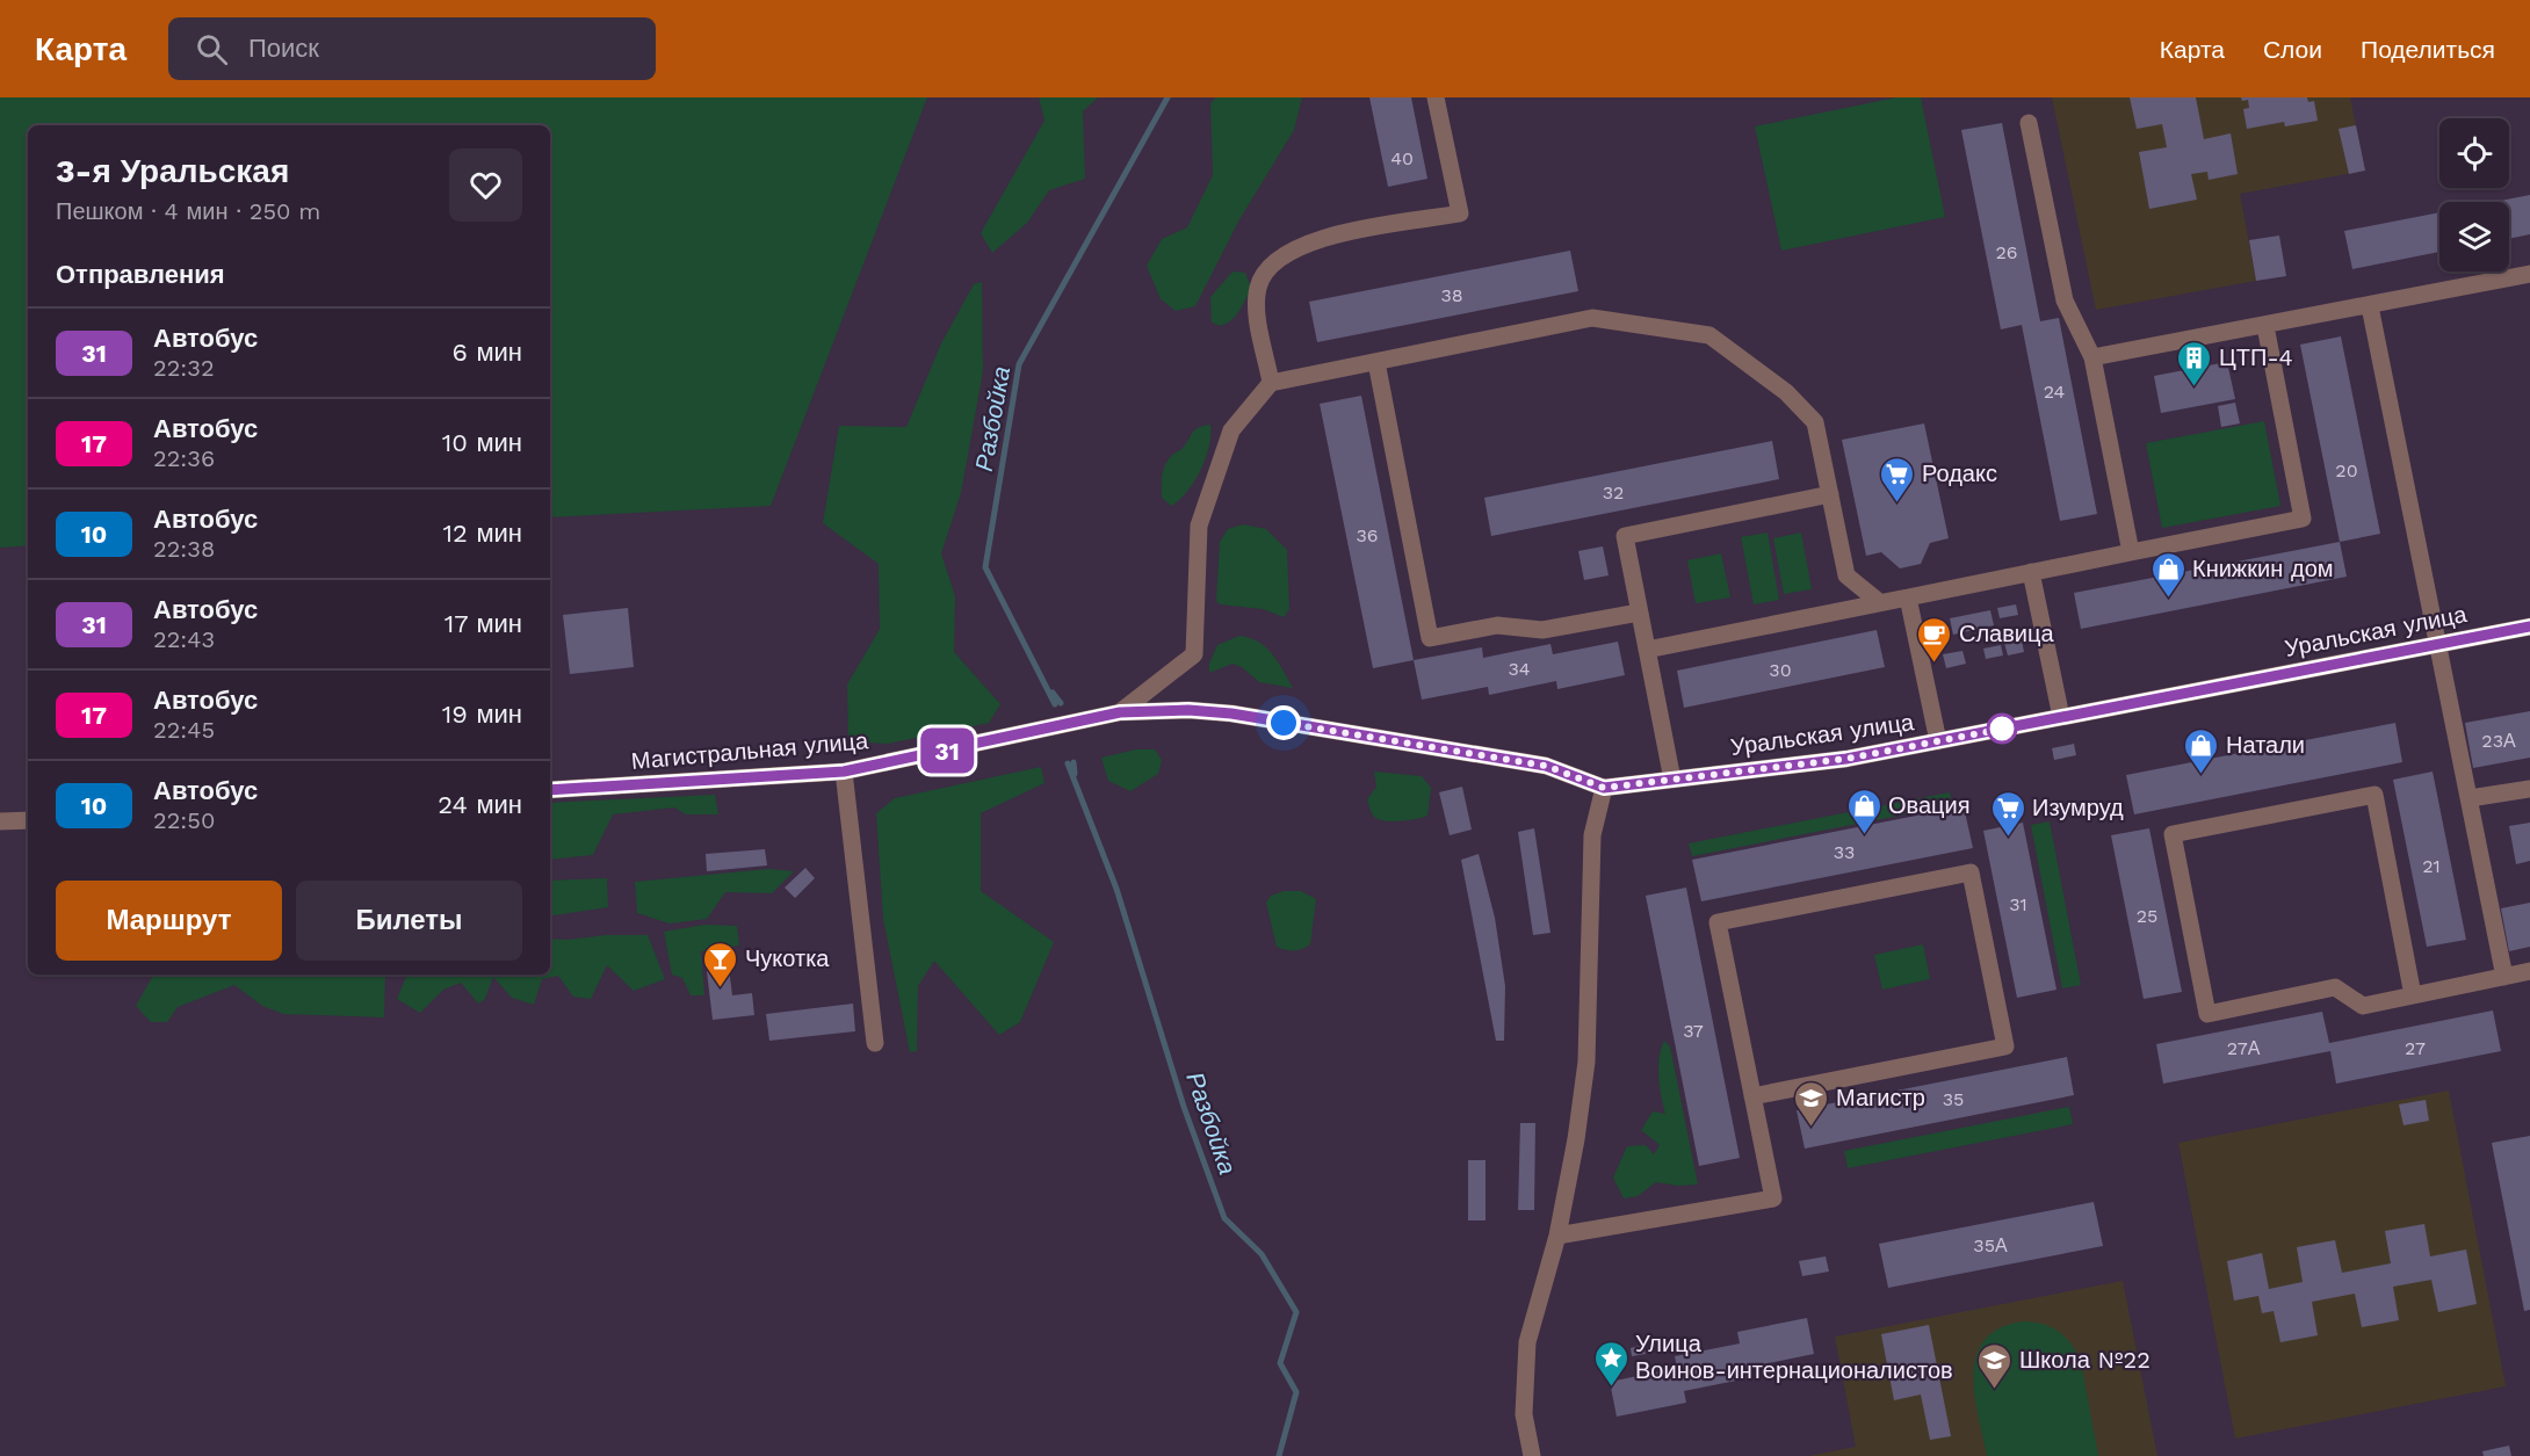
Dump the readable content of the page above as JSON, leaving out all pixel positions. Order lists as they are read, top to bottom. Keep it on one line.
{"streets":{"street":["Уральская улица","Магистральная улица"]},"crossings":[["Уральская улица","Магистральная улица"]],"water":["Разбойка"],"places":{"building":["ЦТП-4"],"supermarket":["Родакс","Изумруд"],"shop":["Книжкин дом","Натали","Овация"],"cafe":["Славица"],"bar":["Чукотка"],"school or university":["Магистр","Школа №22"],"place":["Улица Воинов-интернационалистов"]},"lines":["bus line 31"],"house_numbers":["40","26","38","24","20","32","36","34","30","23А","33","21","31","25","37","27А","27","35","35А"],"page":{"header":"Карта","search":"Поиск","nav":["Карта","Слои","Поделиться"],"on_map":"31","heading":[["3-я Уральская","Пешком · 4 мин · 250 m"],"Отправления"],"list":[{"mark":"31","name":"Автобус","note":"22:32","value":"6 мин"},{"mark":"17","name":"Автобус","note":"22:36","value":"10 мин"},{"mark":"10","name":"Автобус","note":"22:38","value":"12 мин"},{"mark":"31","name":"Автобус","note":"22:43","value":"17 мин"},{"mark":"17","name":"Автобус","note":"22:45","value":"19 мин"},{"mark":"10","name":"Автобус","note":"22:50","value":"24 мин"}],"buttons":["Маршрут","Билеты"]}}
